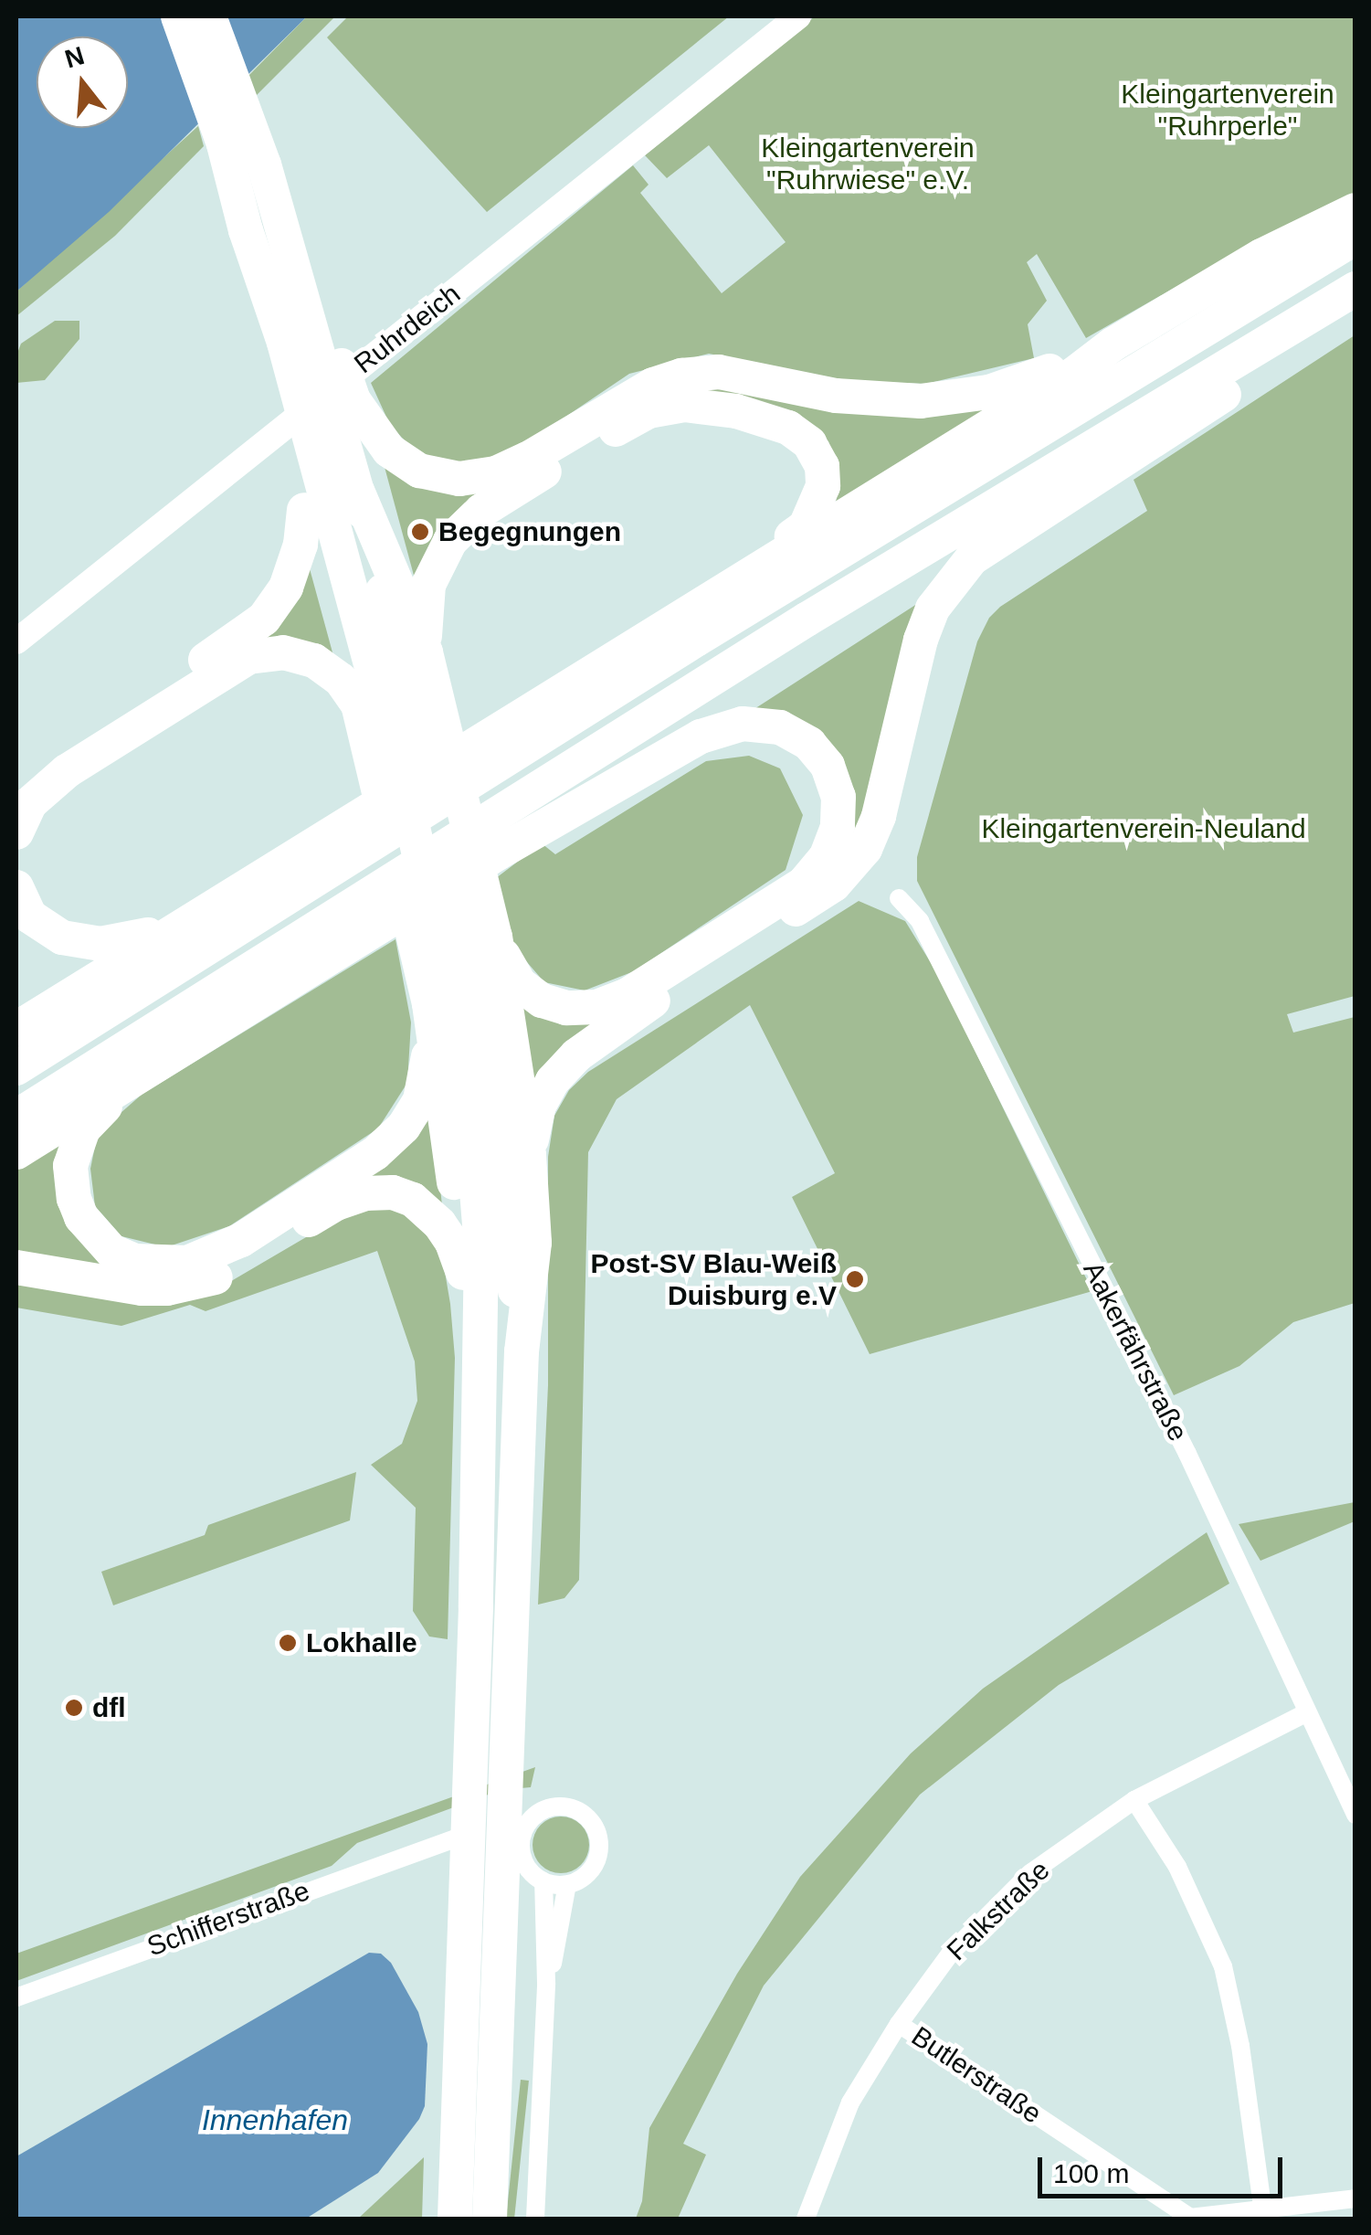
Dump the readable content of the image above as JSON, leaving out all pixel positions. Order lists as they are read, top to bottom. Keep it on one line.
{"streets":{"main road":["Ruhrdeich"],"street":["Aakerfährstraße","Falkstraße","Schifferstraße","Butlerstraße"]},"crossings":[["Aakerfährstraße","Falkstraße"],["Falkstraße","Butlerstraße"]],"water":["Innenhafen"],"parks":["Kleingartenverein \"Ruhrperle\"","Kleingartenverein \"Ruhrwiese\" e.V.","Kleingartenverein-Neuland"],"places":["Begegnungen","Post-SV Blau-Weiß Duisburg e.V","Lokhalle","dfl"],"scale_bar":"100 m","north":"top"}
